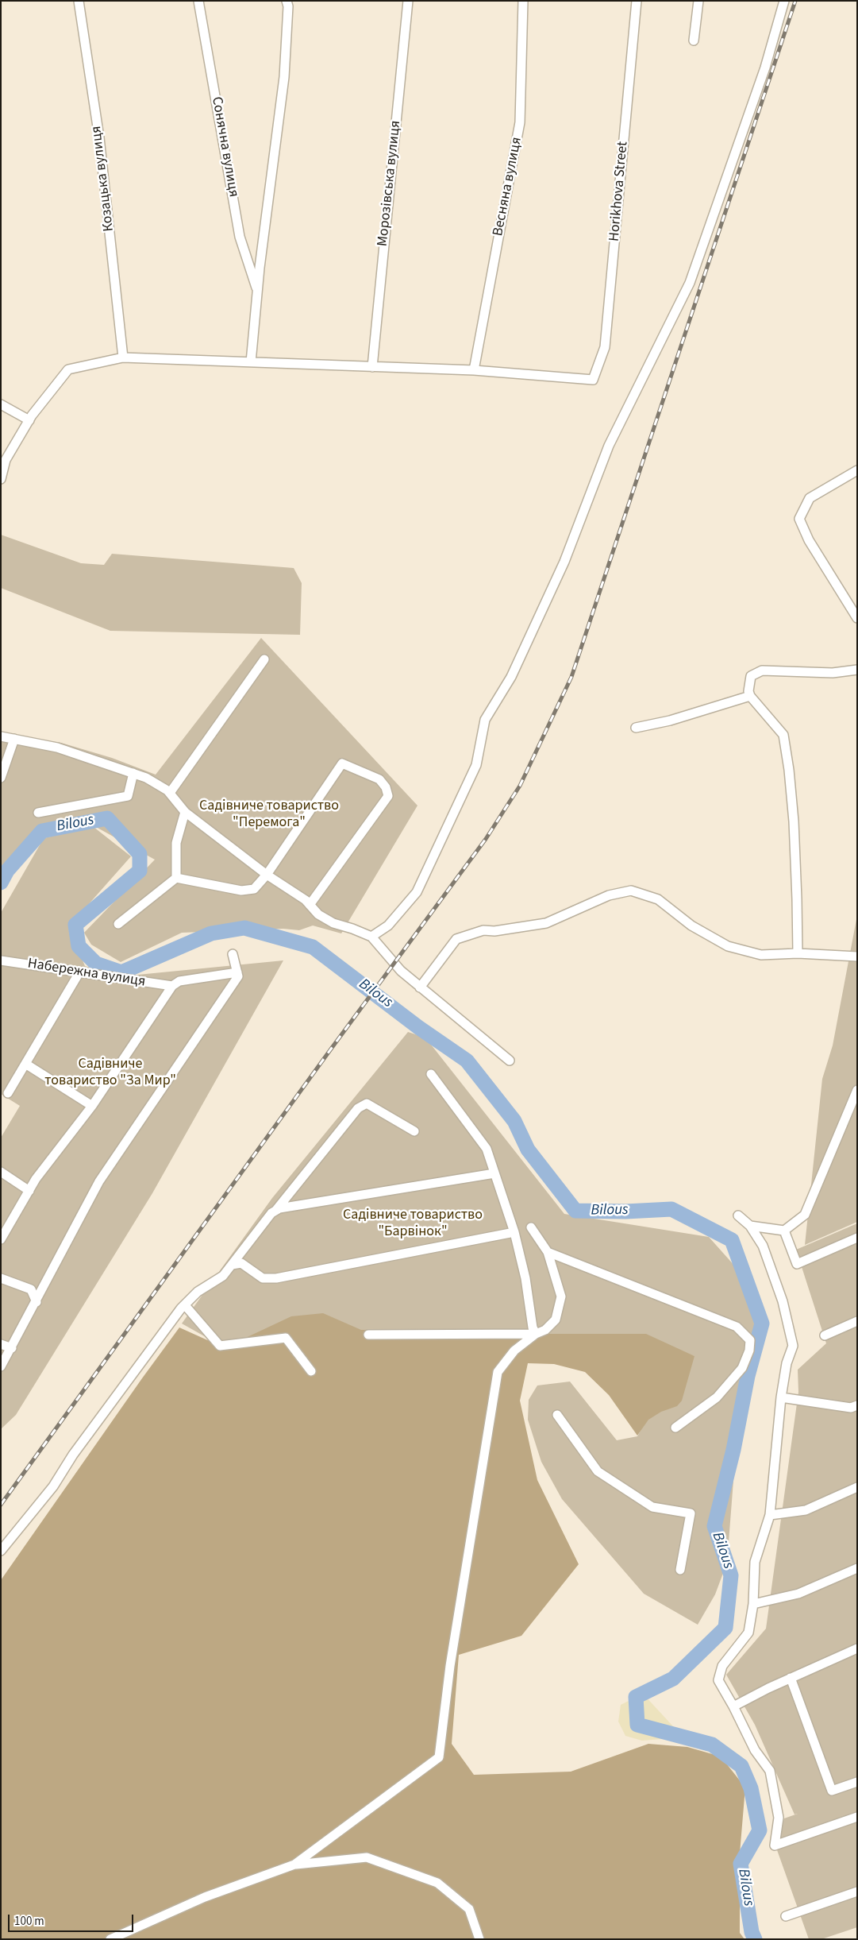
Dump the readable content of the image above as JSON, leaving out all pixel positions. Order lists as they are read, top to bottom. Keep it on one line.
{"streets":{"street":["Сонячна вулиця","Козацька вулиця","Морозівська вулиця","Весняна вулиця","Horikhova Street","Набережна вулиця"]},"crossings":[["Весняна вулиця","Horikhova Street"]],"water":["Bilous"],"parks":["Садівниче товариство \"Перемога\"","Садівниче товариство \"За Мир\"","Садівниче товариство \"Барвінок\""],"scale_bar":"100 m"}
